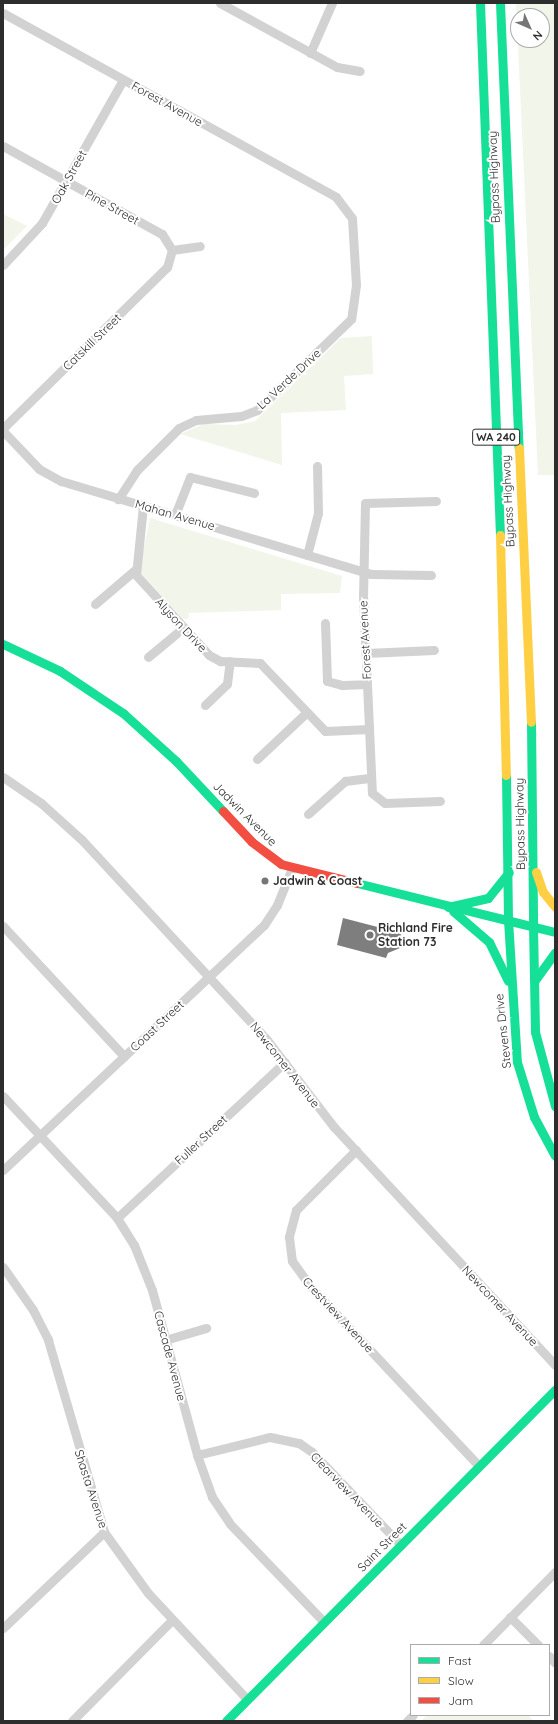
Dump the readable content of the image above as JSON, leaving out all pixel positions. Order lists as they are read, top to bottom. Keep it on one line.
{"streets":{"main road":["Bypass Highway","WA 240","Jadwin Avenue","Stevens Drive","Saint Street"],"street":["Forest Avenue","Oak Street","Pine Street","Catskill Street","La Verde Drive","Mahan Avenue","Alyson Drive","Coast Street","Newcomer Avenue","Fuller Street","Crestview Avenue","Cascade Avenue","Shasta Avenue","Clearview Avenue"]},"crossings":[["Forest Avenue","Oak Street"],["Forest Avenue","La Verde Drive"],["Forest Avenue","Mahan Avenue"],["Forest Avenue","Alyson Drive"],["Oak Street","Pine Street"],["Bypass Highway","WA 240"],["Bypass Highway","Jadwin Avenue"],["Bypass Highway","Stevens Drive"],["Pine Street","Catskill Street"],["La Verde Drive","Mahan Avenue"],["Jadwin Avenue","Coast Street"],["Jadwin Avenue","Stevens Drive"],["Coast Street","Newcomer Avenue"],["Coast Street","Cascade Avenue"],["Newcomer Avenue","Fuller Street"],["Newcomer Avenue","Crestview Avenue"],["Fuller Street","Cascade Avenue"],["Crestview Avenue","Saint Street"],["Cascade Avenue","Clearview Avenue"],["Cascade Avenue","Saint Street"],["Shasta Avenue","Saint Street"],["Clearview Avenue","Saint Street"]],"places":["Jadwin & Coast","Richland Fire Station 73"],"legend":["Fast","Slow","Jam"],"north":"bottom right"}
